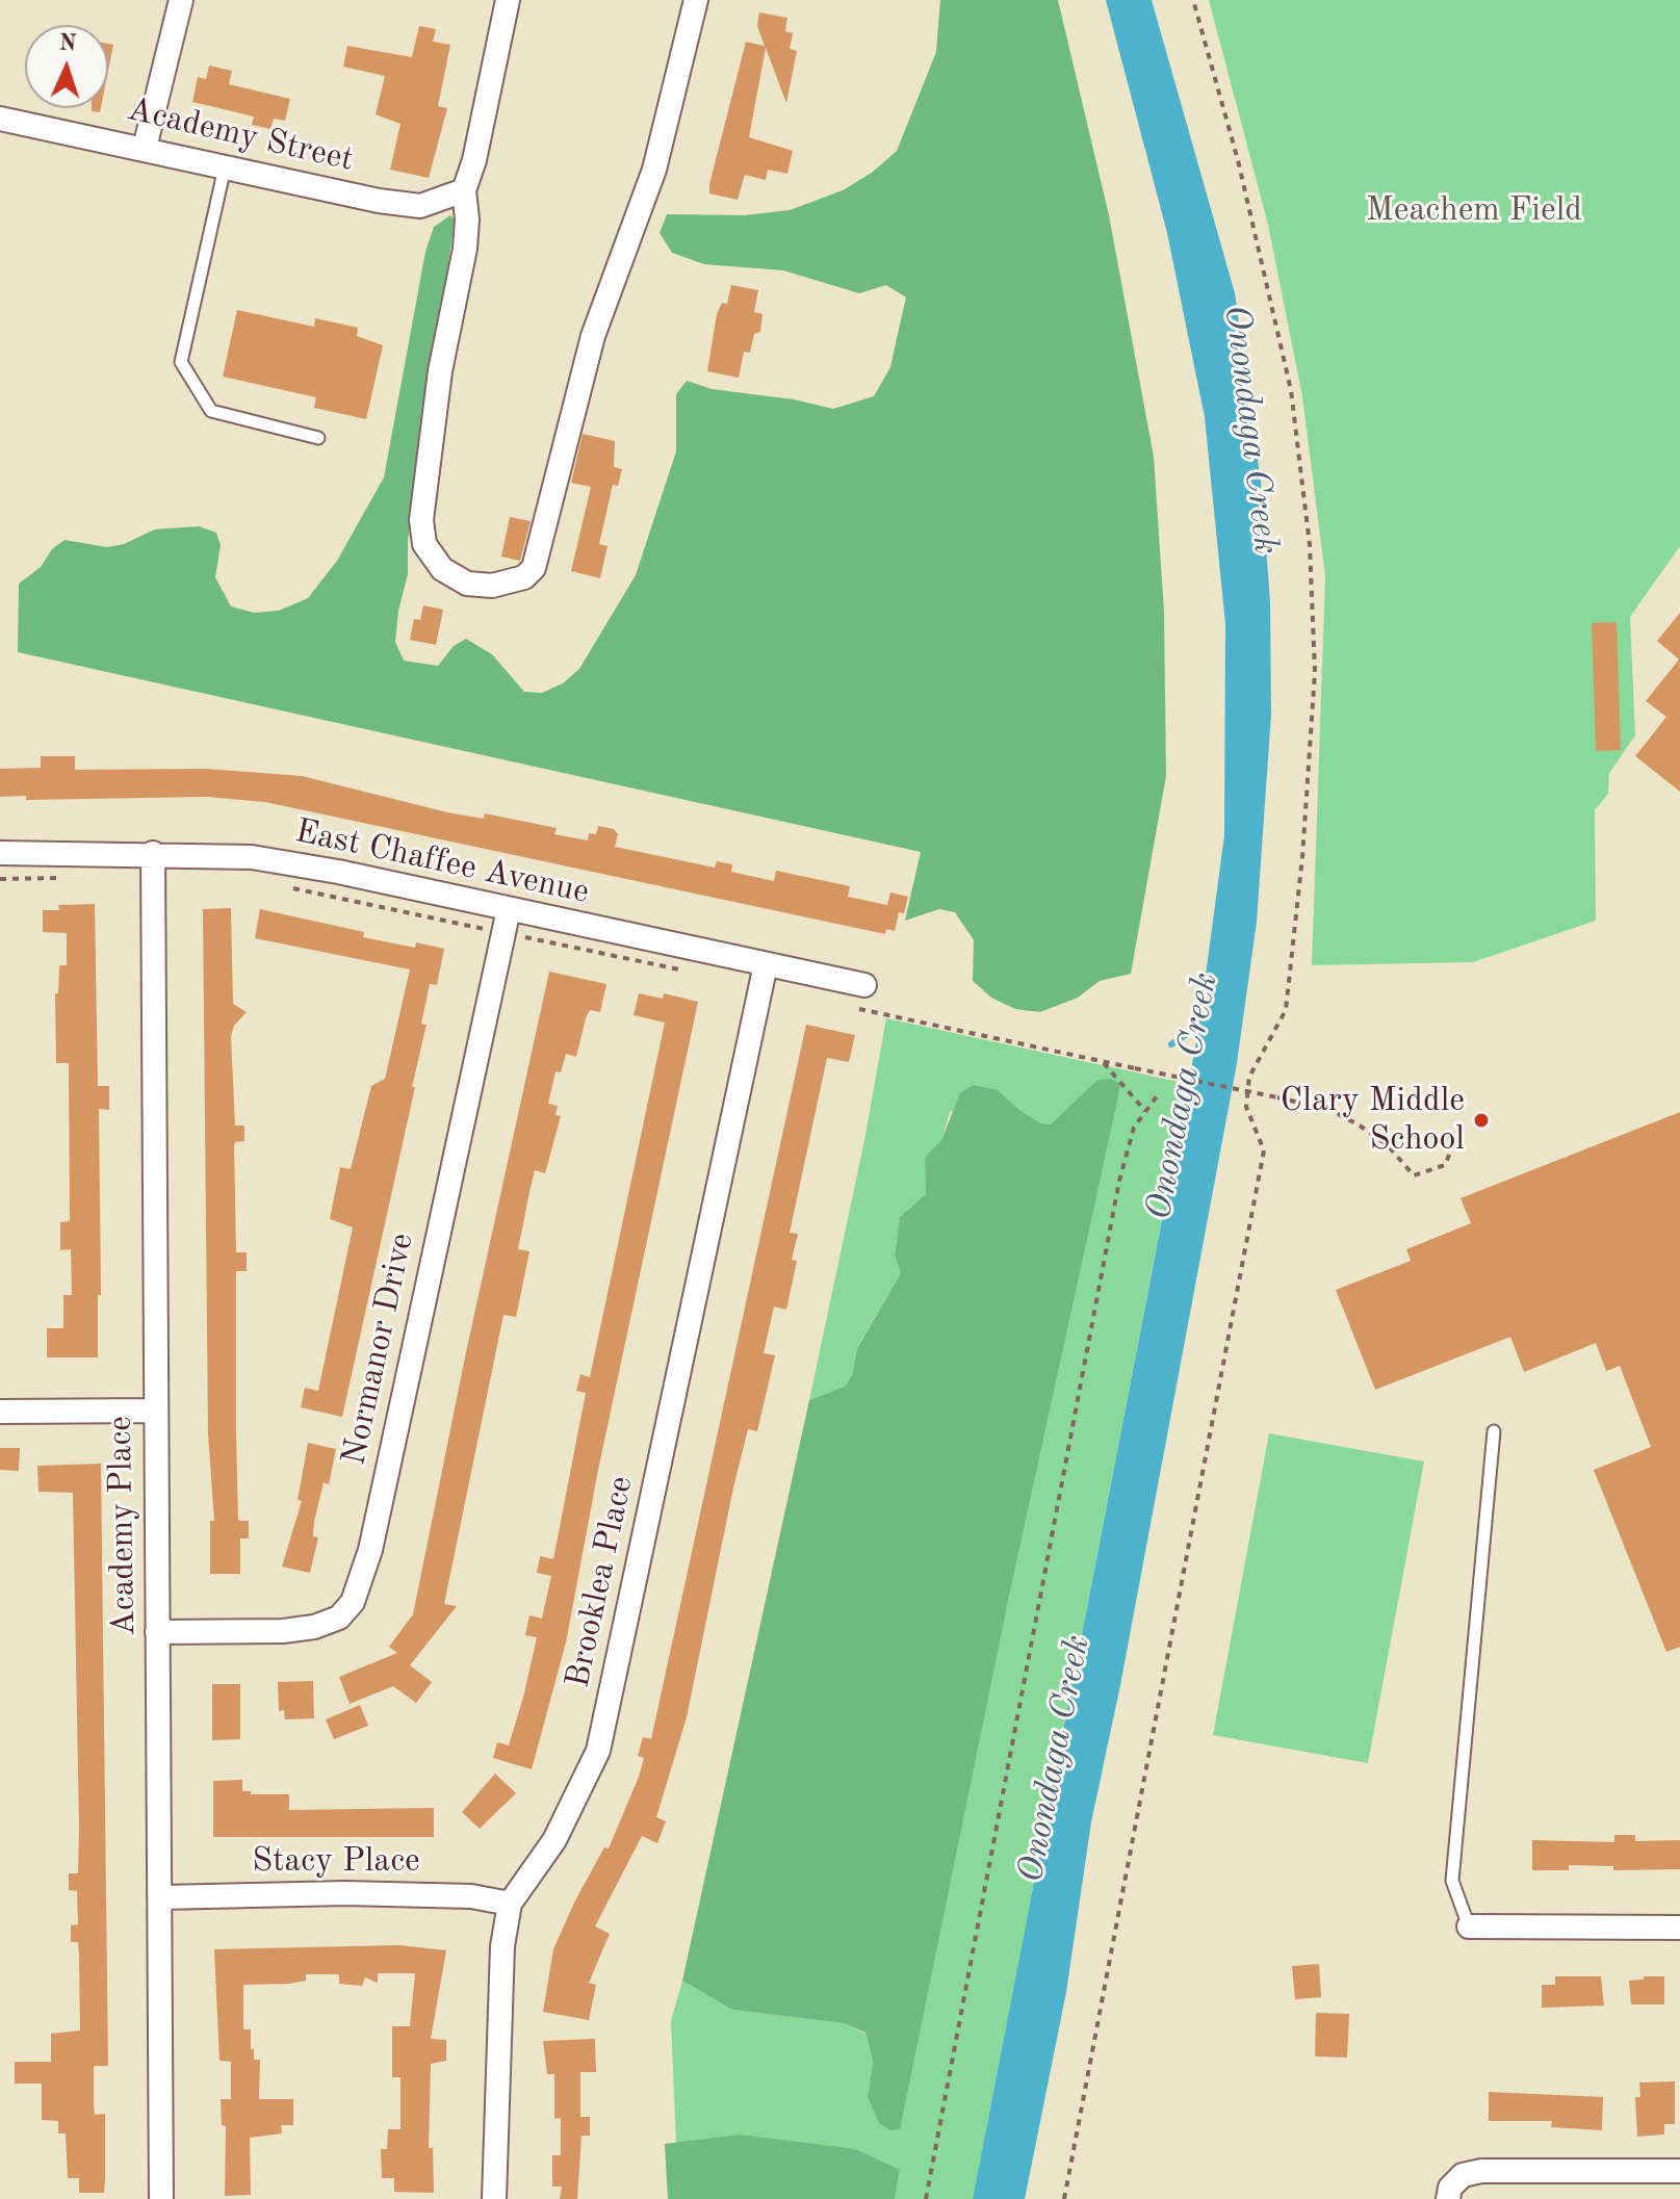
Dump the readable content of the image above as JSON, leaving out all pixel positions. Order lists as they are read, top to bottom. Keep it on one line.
{"streets":{"street":["Academy Street","East Chaffee Avenue","Normanor Drive","Academy Place","Brooklea Place","Stacy Place"]},"crossings":[["East Chaffee Avenue","Normanor Drive"],["East Chaffee Avenue","Academy Place"],["East Chaffee Avenue","Brooklea Place"],["Normanor Drive","Academy Place"],["Academy Place","Stacy Place"],["Brooklea Place","Stacy Place"]],"water":["Onondaga Creek"],"parks":["Meachem Field"],"places":["Clary Middle School"],"north":"top"}
